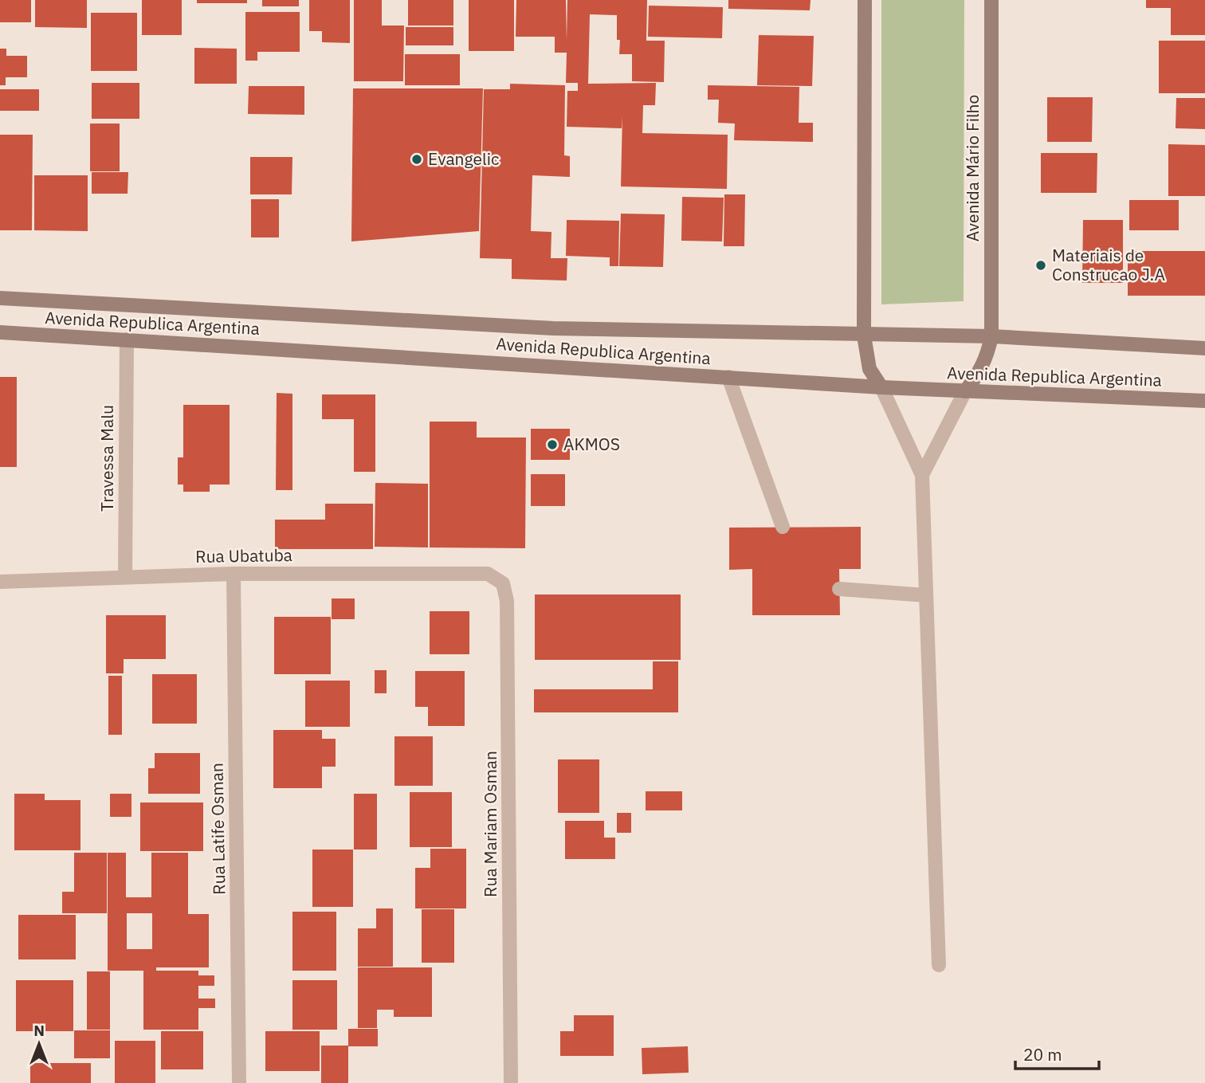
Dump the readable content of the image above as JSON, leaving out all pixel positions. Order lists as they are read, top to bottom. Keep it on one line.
{"streets":{"main road":["Avenida Mário Filho","Avenida Republica Argentina"],"street":["Travessa Malu","Rua Ubatuba","Rua Mariam Osman","Rua Latife Osman"]},"crossings":[["Avenida Mário Filho","Avenida Republica Argentina"],["Avenida Republica Argentina","Travessa Malu"],["Travessa Malu","Rua Ubatuba"],["Rua Ubatuba","Rua Mariam Osman"],["Rua Ubatuba","Rua Latife Osman"]],"places":["Evangelic","Materiais de Construcao J.A","AKMOS"],"scale_bar":"20 m","north":"top"}
